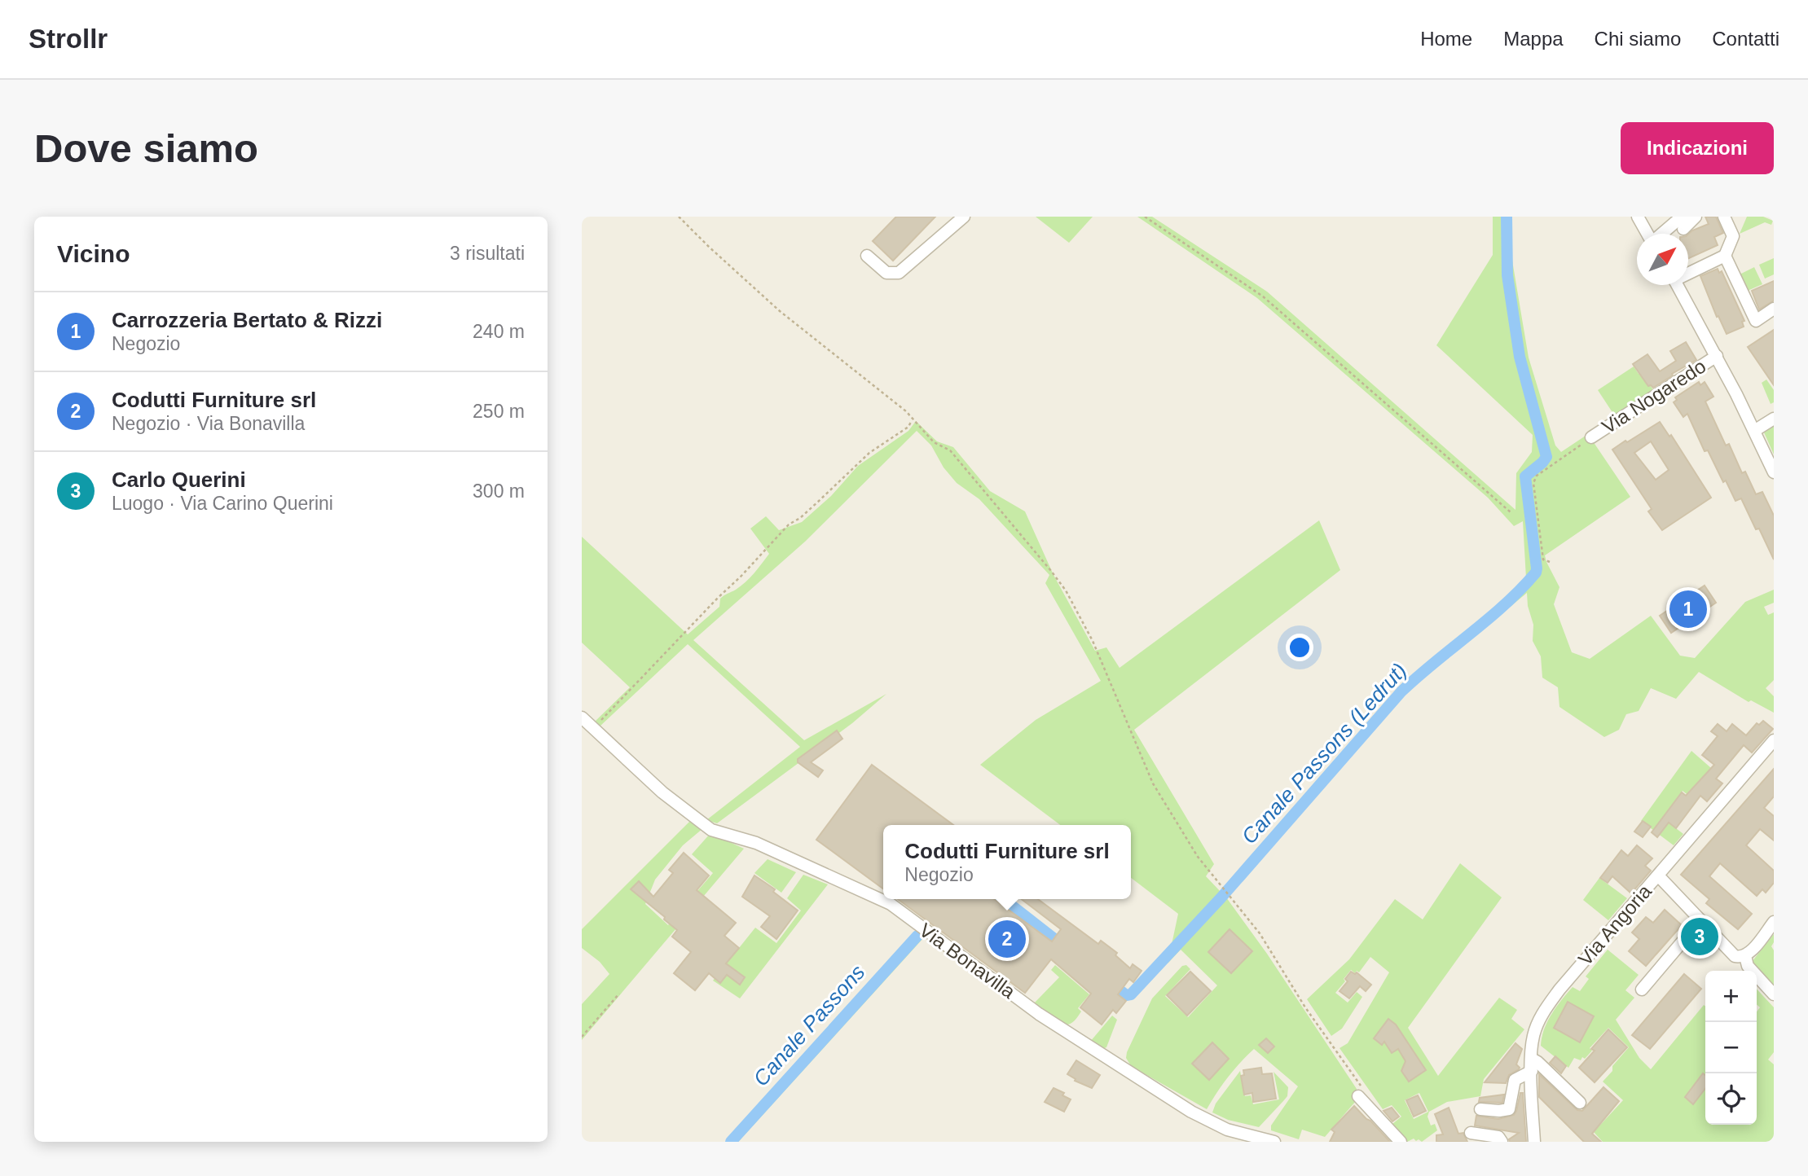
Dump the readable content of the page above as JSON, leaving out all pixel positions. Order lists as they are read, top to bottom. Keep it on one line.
{"streets":{"street":["Via Nogaredo","Via Angoria","Via Bonavilla"]},"water":["Canale Passons (Ledrut)","Canale Passons"],"north":"top right","page":{"header":"Strollr","nav":["Home","Mappa","Chi siamo","Contatti"],"buttons":"Indicazioni","title":"Dove siamo","heading":["Vicino","3 risultati"],"list":[{"mark":"1","name":"Carrozzeria Bertato & Rizzi","note":"Negozio","value":"240 m"},{"mark":"2","name":"Codutti Furniture srl","note":"Negozio · Via Bonavilla","value":"250 m"},{"mark":"3","name":"Carlo Querini","note":"Luogo · Via Carino Querini","value":"300 m"}],"pins":["1","3","2"],"popup":["Codutti Furniture srl","Negozio"],"map_buttons":["+","−"]}}
